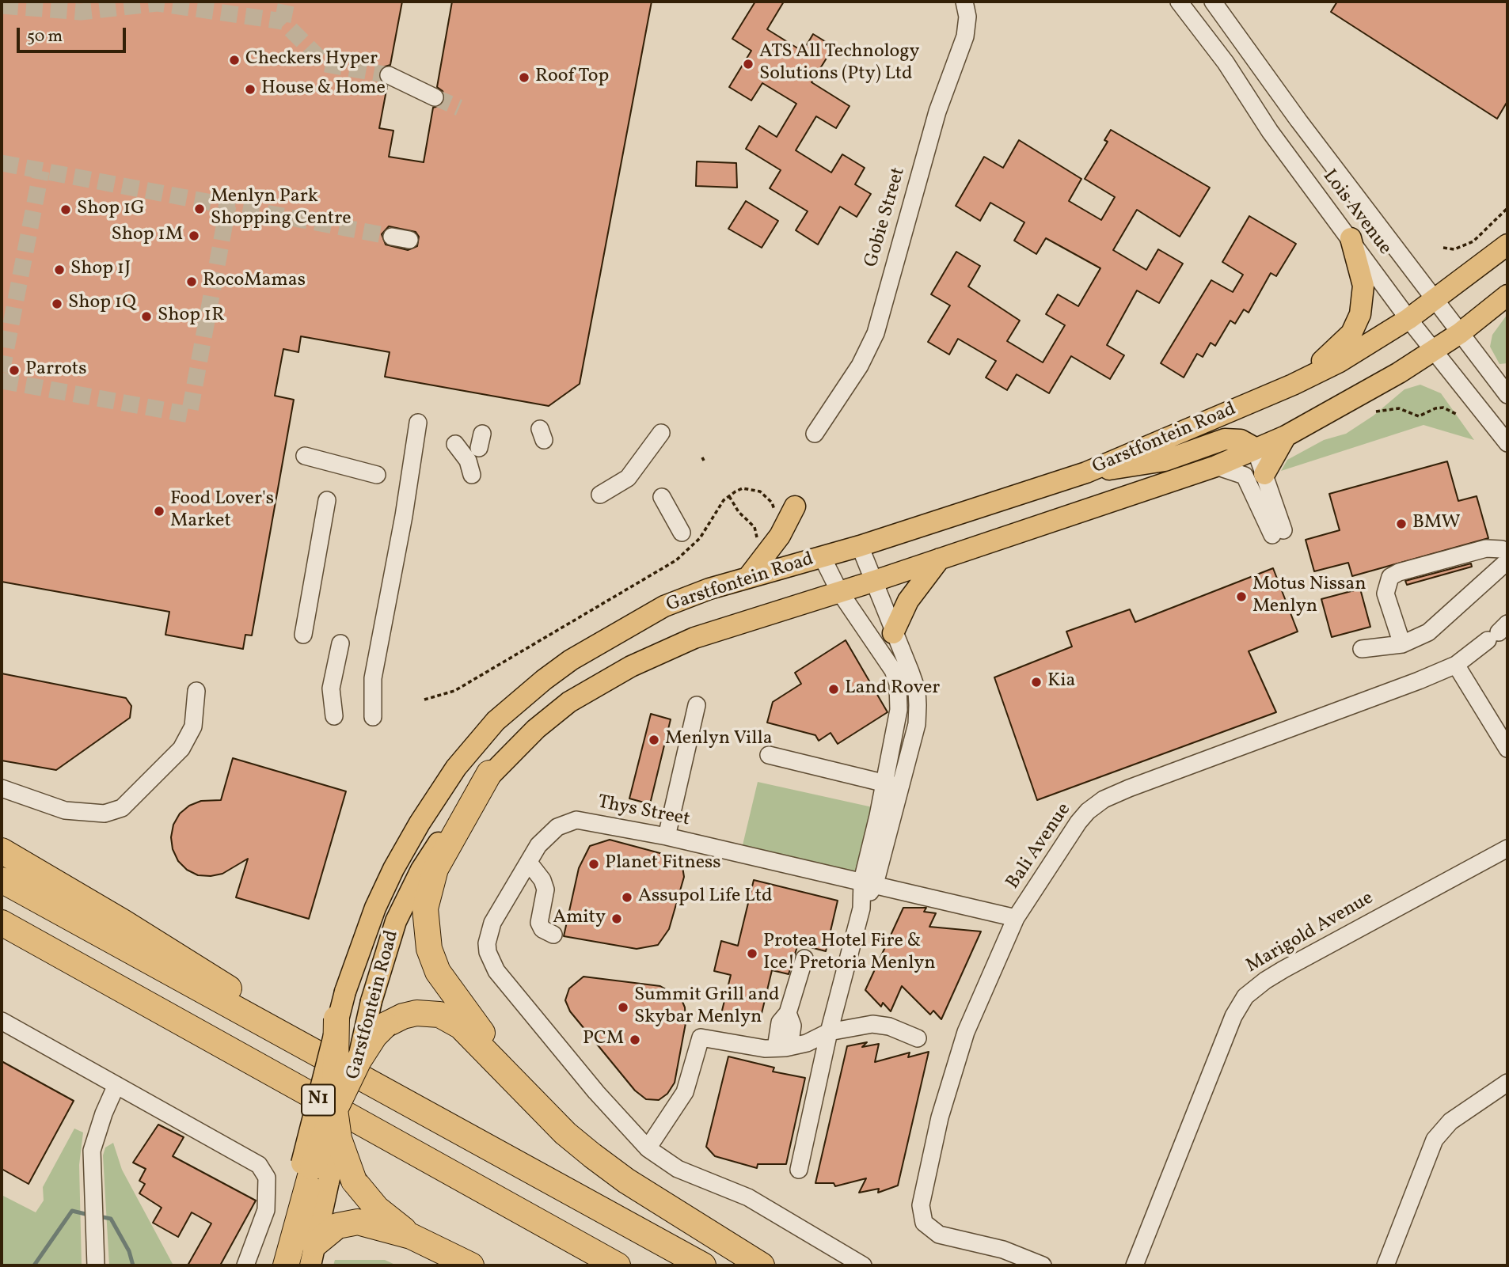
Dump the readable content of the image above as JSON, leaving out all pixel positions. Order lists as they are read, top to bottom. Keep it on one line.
{"streets":{"highway":["N1"],"main road":["Garstfontein Road"],"street":["Lois Avenue","Gobie Street","Thys Street","Bali Avenue","Marigold Avenue"]},"crossings":[["Lois Avenue","Garstfontein Road"],["Thys Street","Bali Avenue"]],"places":["Checkers Hyper","ATS All Technology Solutions (Pty) Ltd","Roof Top","House & Home","Menlyn Park Shopping Centre","Shop 1G","Shop 1M","Shop 1J","RocoMamas","Shop 1Q","Shop 1R","Parrots","Food Lover's Market","BMW","Motus Nissan Menlyn","Kia","Land Rover","Menlyn Villa","Planet Fitness","Assupol Life Ltd","Amity","Protea Hotel Fire & Ice! Pretoria Menlyn","Summit Grill and Skybar Menlyn","PCM"],"scale_bar":"50 m"}
